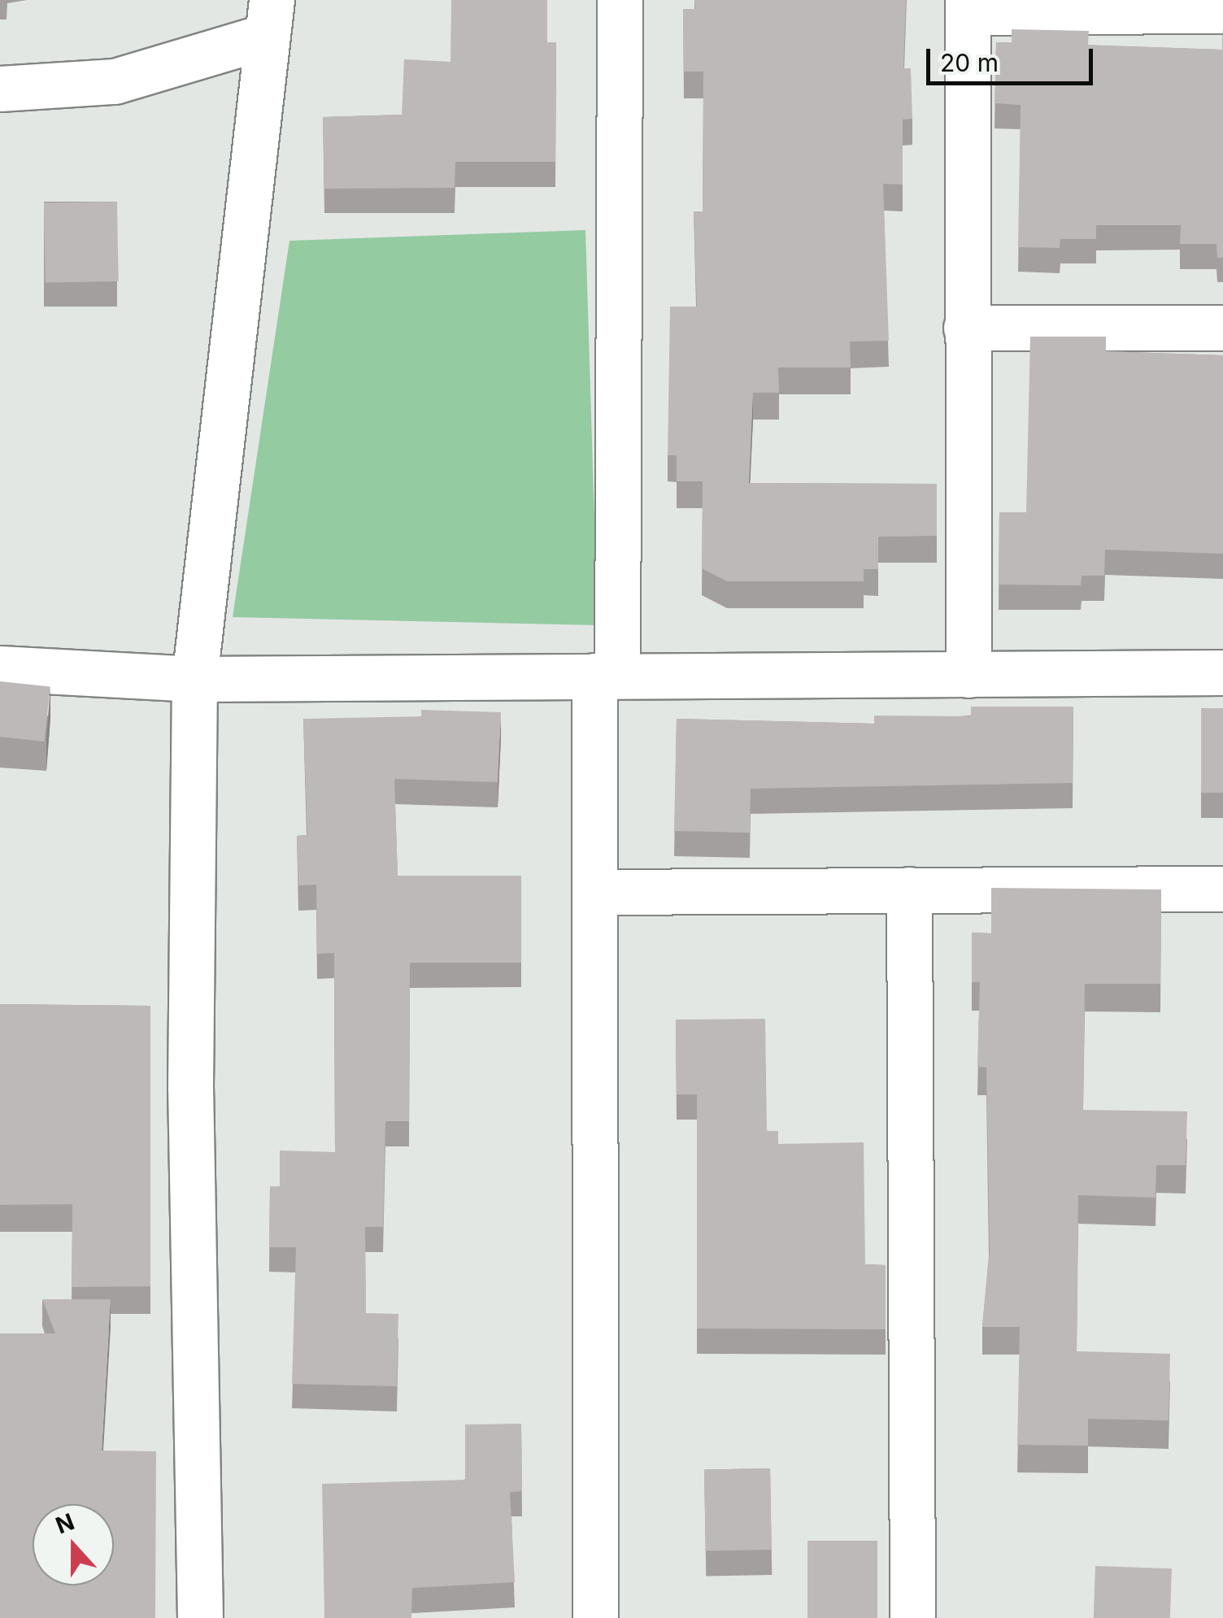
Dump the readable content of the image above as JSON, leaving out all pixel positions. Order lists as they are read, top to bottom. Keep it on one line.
{"scale_bar":"20 m","north":"top"}
